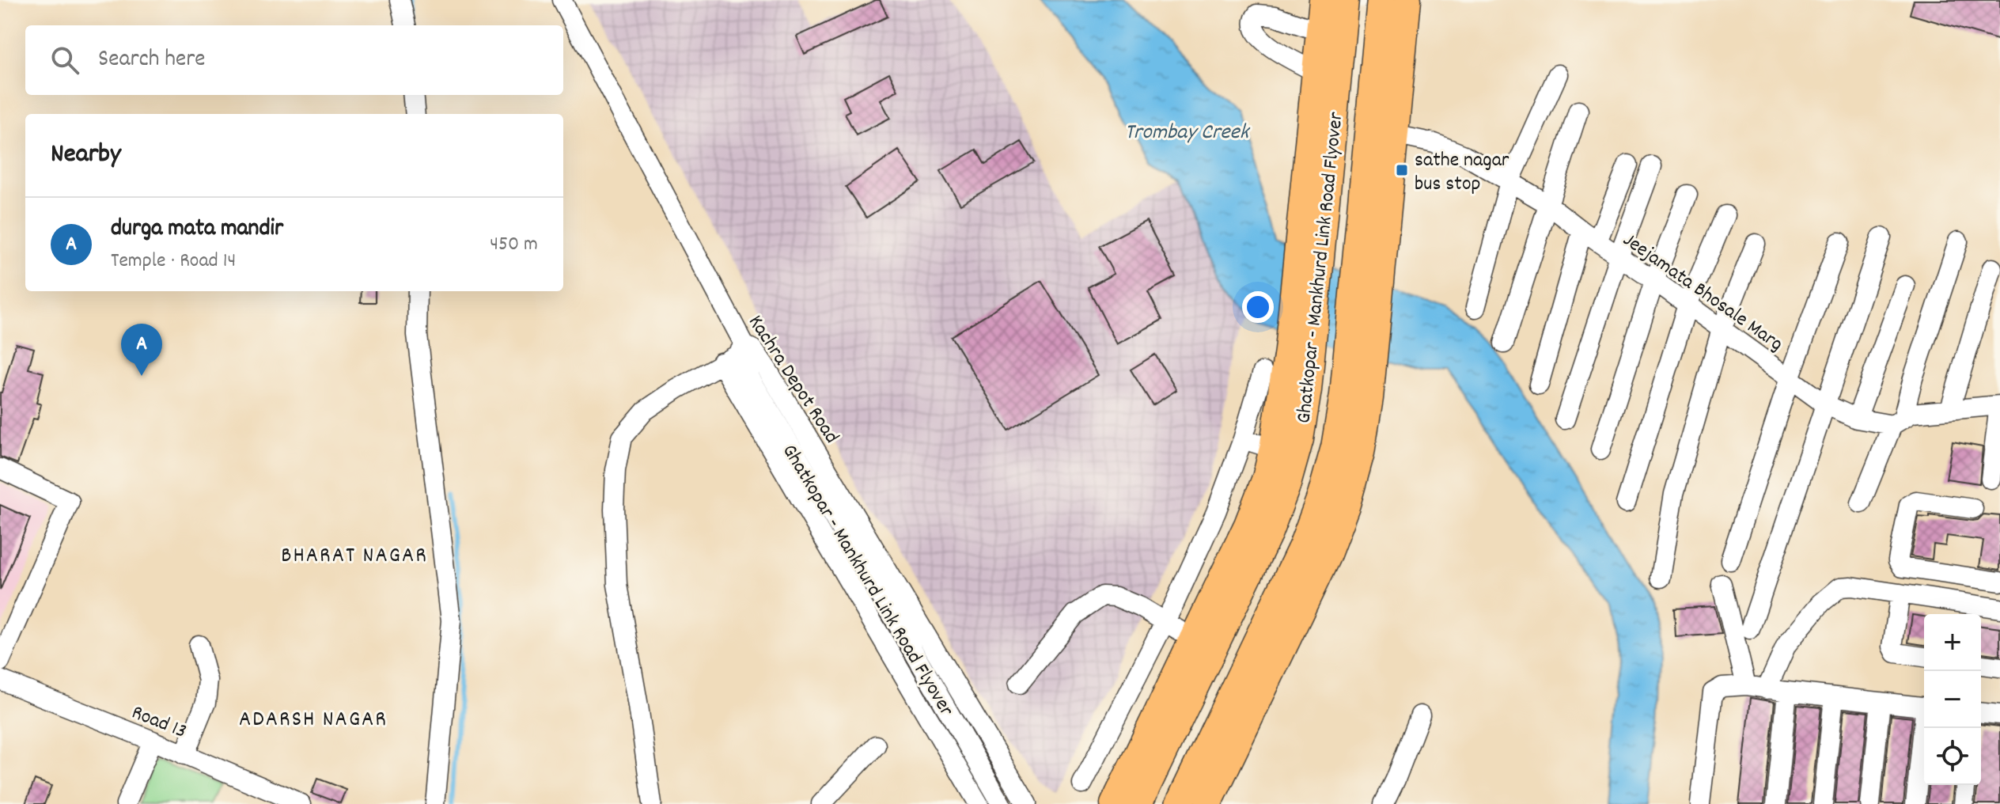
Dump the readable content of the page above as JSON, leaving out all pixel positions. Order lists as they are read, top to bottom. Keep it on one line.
{"streets":{"highway":["Ghatkopar - Mankhurd Link Road Flyover"],"street":["Jeejamata Bhosale Marg","Kachra Depot Road","Road 13"]},"crossings":[["Ghatkopar - Mankhurd Link Road Flyover","Kachra Depot Road"]],"districts":["BHARAT NAGAR","ADARSH NAGAR"],"water":["Trombay Creek"],"places":{"transit":["sathe nagar bus stop"]},"page":{"search":"Search here","heading":"Nearby","list":[{"mark":"A","name":"durga mata mandir","note":"Temple · Road 14","value":"450 m"}],"pins":"A","map_buttons":["+","−"]}}
